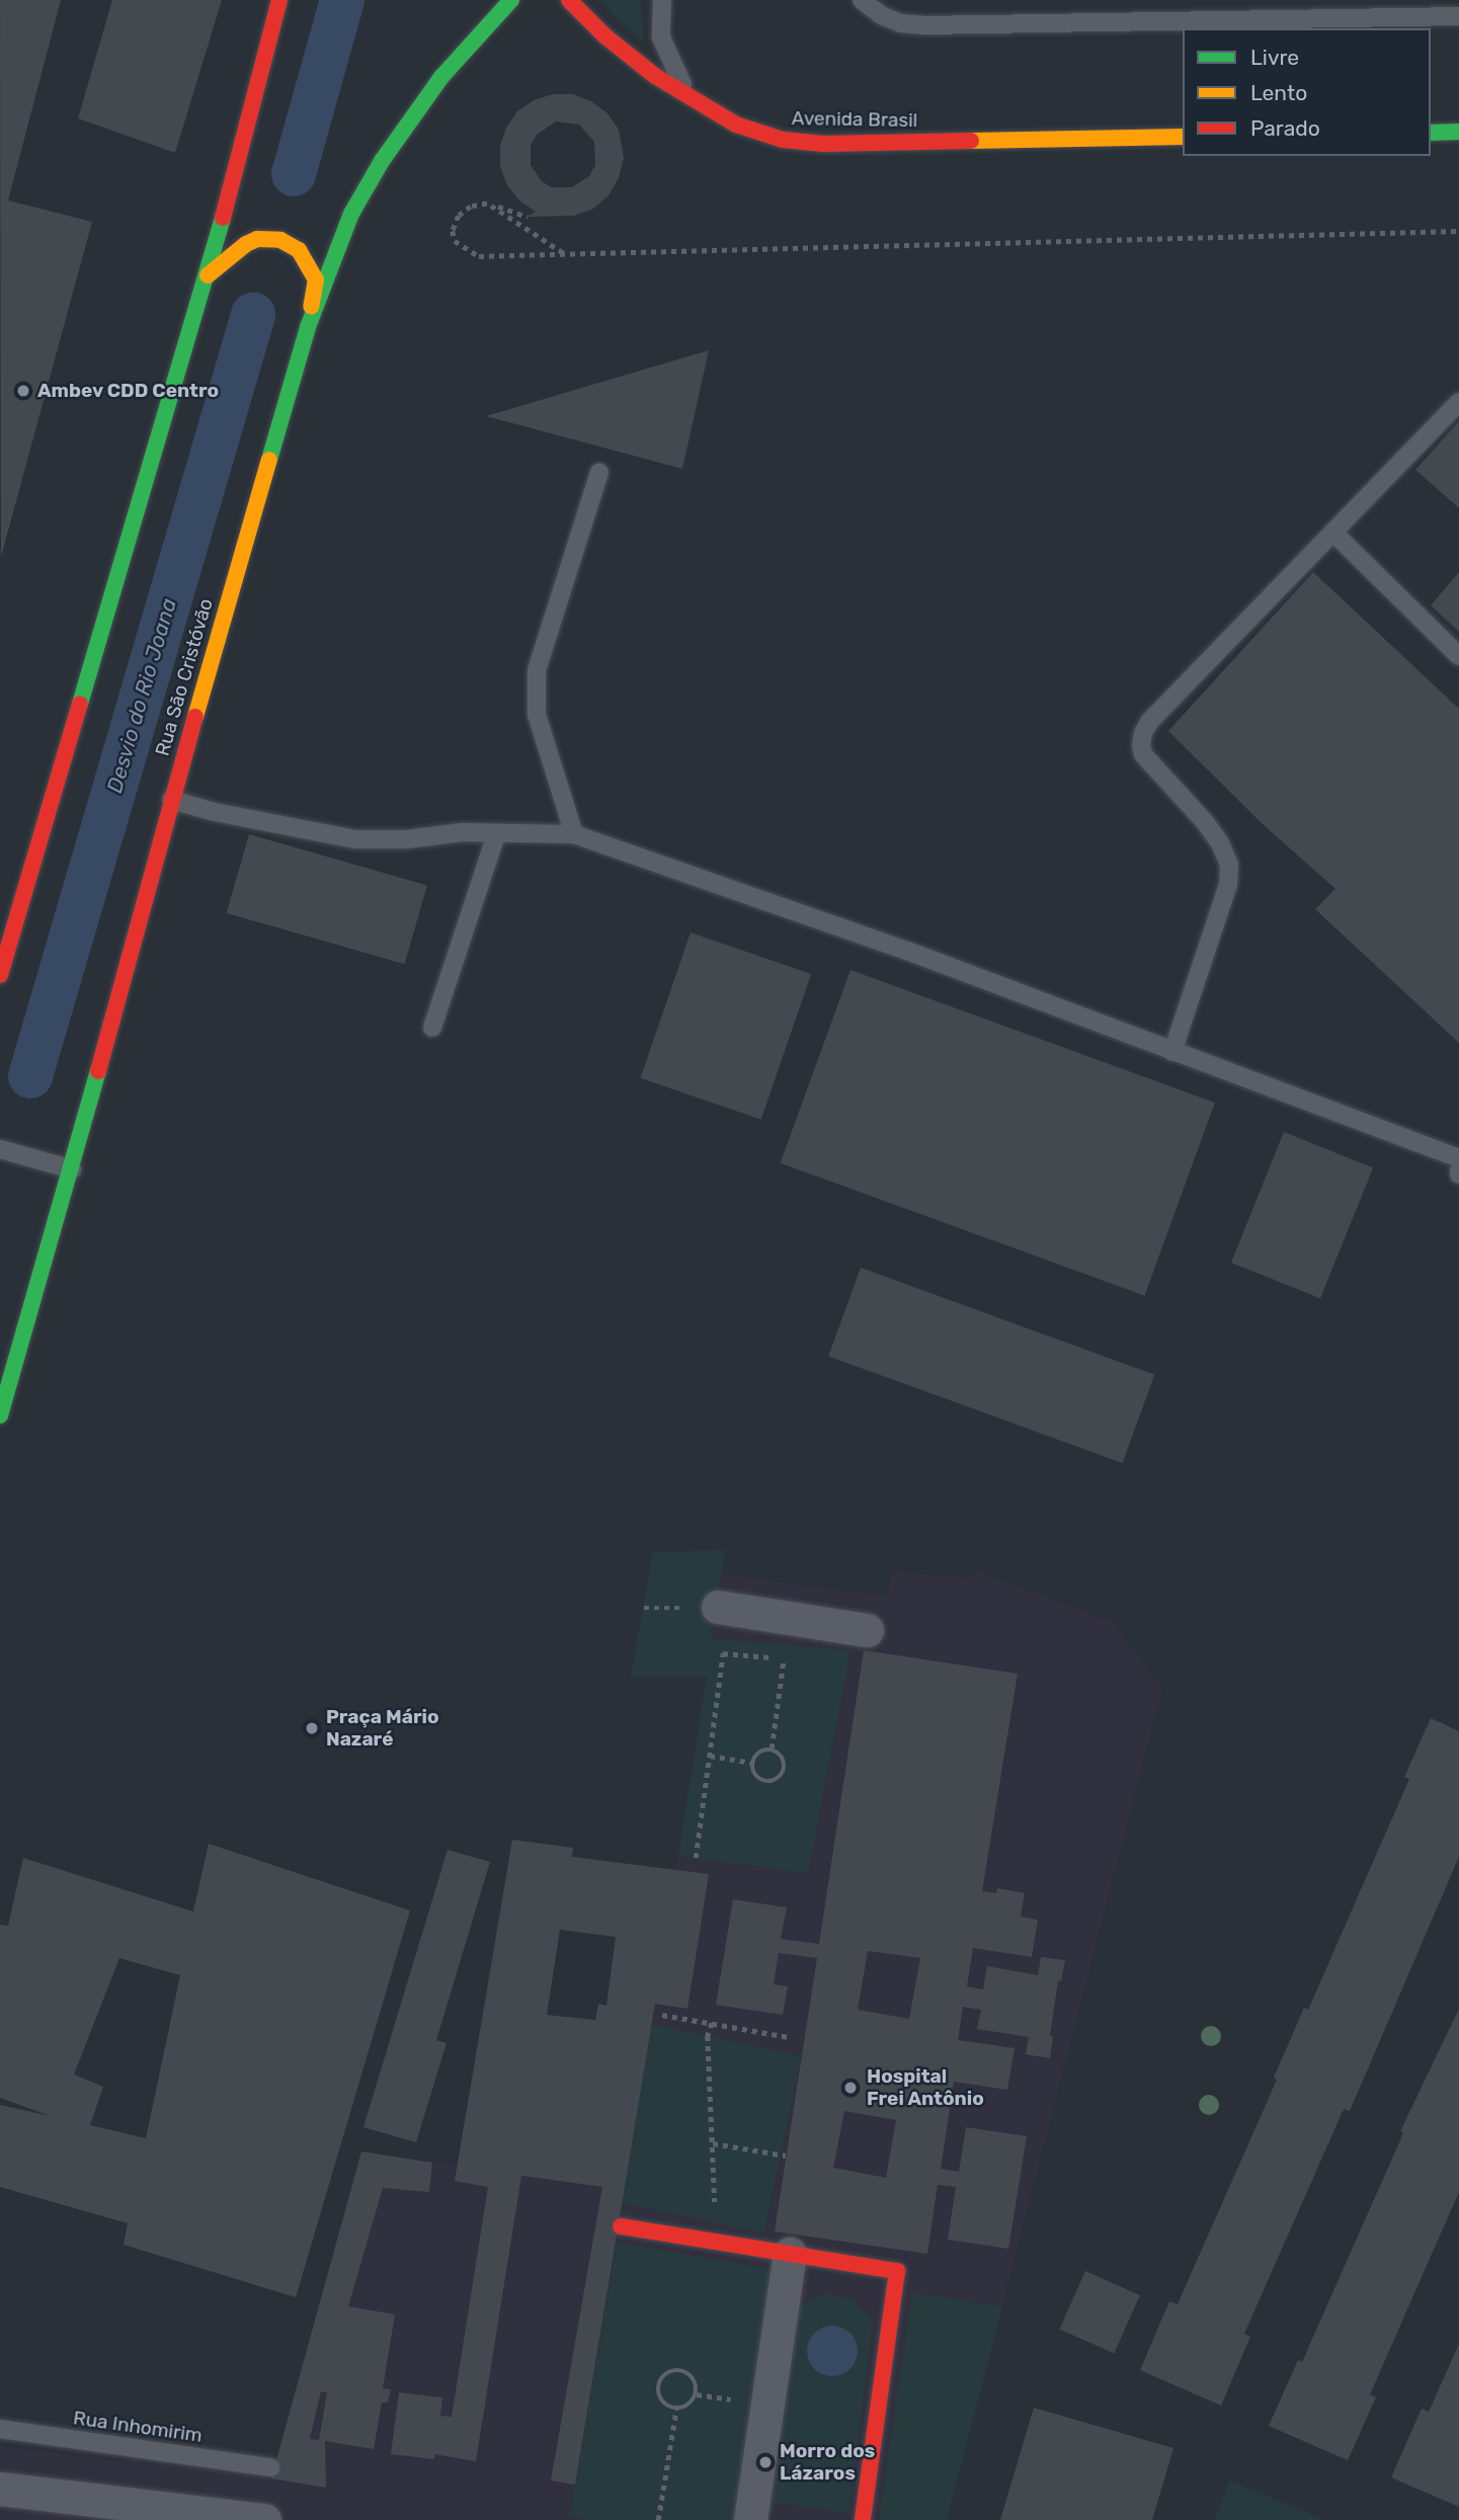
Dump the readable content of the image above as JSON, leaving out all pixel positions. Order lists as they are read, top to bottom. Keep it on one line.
{"streets":{"street":["Avenida Brasil","Rua São Cristóvão"],"lane":["Rua Inhomirim"]},"water":["Desvio do Rio Joana"],"places":["Ambev CDD Centro","Praça Mário Nazaré","Hospital Frei Antônio","Morro dos Lázaros"],"legend":["Livre","Lento","Parado"]}
